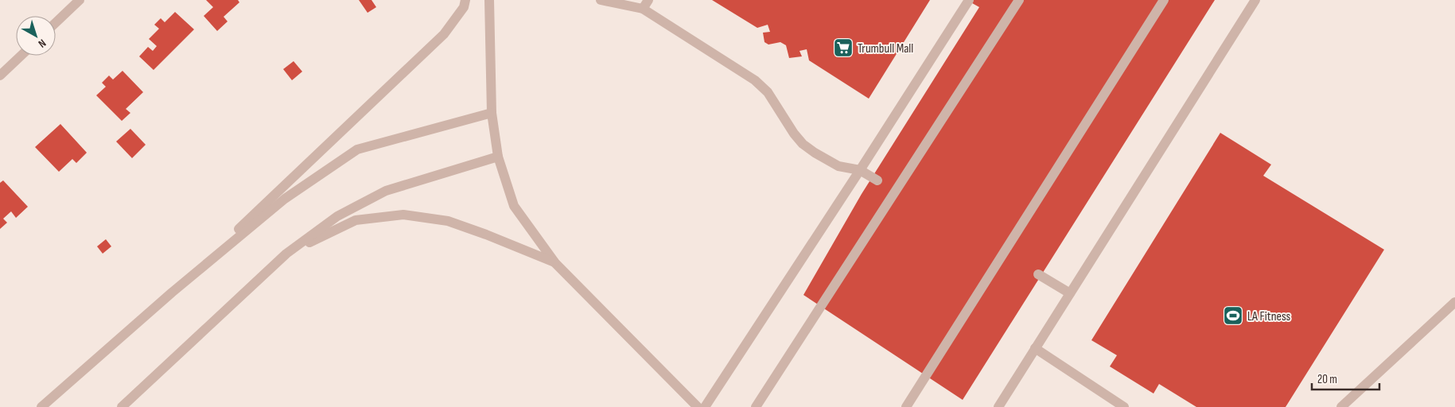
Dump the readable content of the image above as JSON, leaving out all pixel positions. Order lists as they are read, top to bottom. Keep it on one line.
{"places":{"supermarket":["Trumbull Mall"],"sports":["LA Fitness"]},"scale_bar":"20 m","north":"bottom right"}
